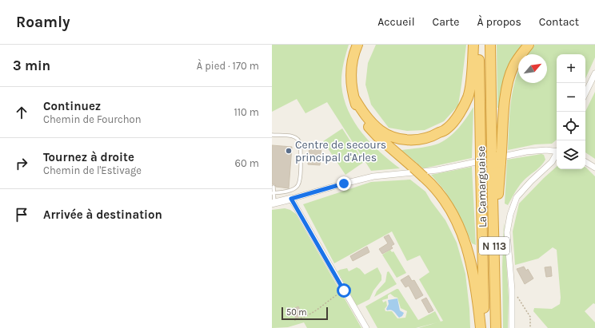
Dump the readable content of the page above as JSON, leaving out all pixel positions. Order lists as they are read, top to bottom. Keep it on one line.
{"streets":{"highway":["La Camarguaise","N 113"]},"places":["Centre de secours principal d'Arles"],"scale_bar":"50 m","north":"top right","page":{"header":"Roamly","nav":["Accueil","Carte","À propos","Contact"],"heading":["3 min","À pied · 170 m"],"map_buttons":["+","−"],"list":[["Continuez","Chemin de Fourchon","110 m"],["Tournez à droite","Chemin de l'Estivage","60 m"],"Arrivée à destination"],"scale":"50 m"}}
